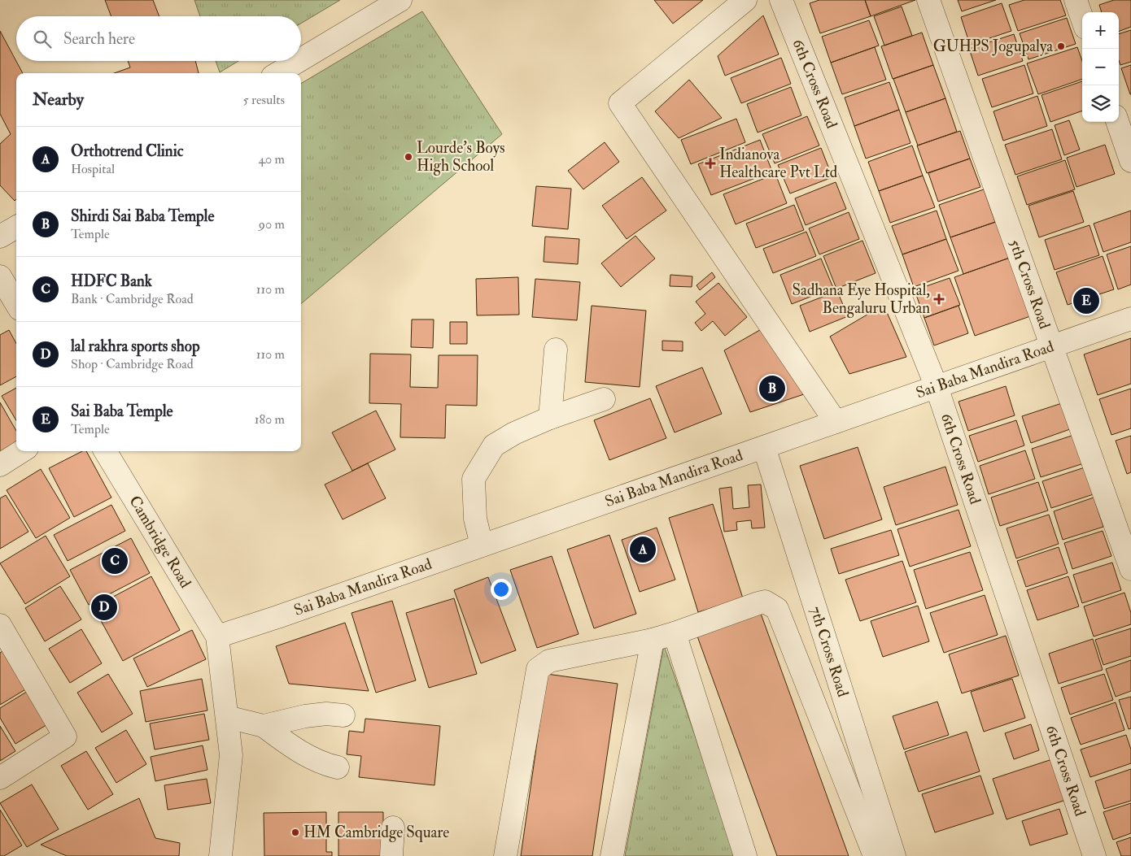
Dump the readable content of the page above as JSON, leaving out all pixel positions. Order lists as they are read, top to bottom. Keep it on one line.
{"streets":{"street":["6th Cross Road","5th Cross Road","Sai Baba Mandira Road","Cambridge Road","7th Cross Road"]},"crossings":[["6th Cross Road","Sai Baba Mandira Road"],["5th Cross Road","Sai Baba Mandira Road"],["Sai Baba Mandira Road","Cambridge Road"],["Sai Baba Mandira Road","7th Cross Road"]],"places":{"other":["GUHPS Jogupalya","Lourde's Boys High School","HM Cambridge Square"],"health":["Indianova Healthcare Pvt Ltd","Sadhana Eye Hospital, Bengaluru Urban"]},"page":{"map_buttons":["+","−"],"search":"Search here","heading":["Nearby","5 results"],"list":[{"mark":"A","name":"Orthotrend Clinic","note":"Hospital","value":"40 m"},{"mark":"B","name":"Shirdi Sai Baba Temple","note":"Temple","value":"90 m"},{"mark":"C","name":"HDFC Bank","note":"Bank · Cambridge Road","value":"110 m"},{"mark":"D","name":"lal rakhra sports shop","note":"Shop · Cambridge Road","value":"110 m"},{"mark":"E","name":"Sai Baba Temple","note":"Temple","value":"180 m"}],"pins":["E","B","A","C","D"]}}
